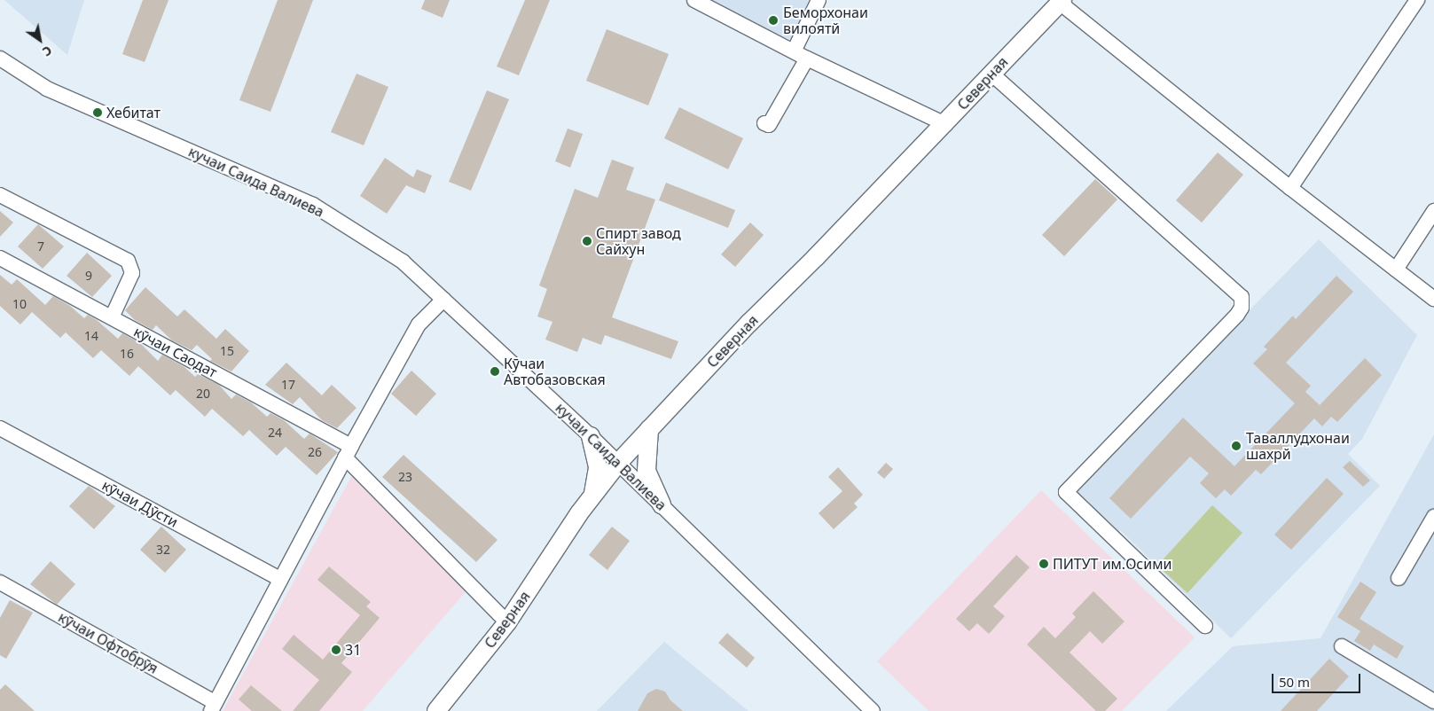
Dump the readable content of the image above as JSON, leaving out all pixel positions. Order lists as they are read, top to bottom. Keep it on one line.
{"streets":{"main road":["Северная"],"street":["кучаи Саида Валиева","кӯчаи Саодат","кӯчаи Дӯсти","кӯчаи Офтобрӯя"]},"crossings":[["Северная","кучаи Саида Валиева"],["Северная","кӯчаи Саодат"]],"places":["Беморхонаи вилоятй","Хебитат","Спирт завод Сайхун","Кӯчаи Автобазовская","Таваллудхонаи шахрй","ПИТУТ им.Осими","31"],"house_numbers":["7","9","10","14","15","16","17","20","24","26","23","32"],"scale_bar":"50 m","north":"bottom right"}
